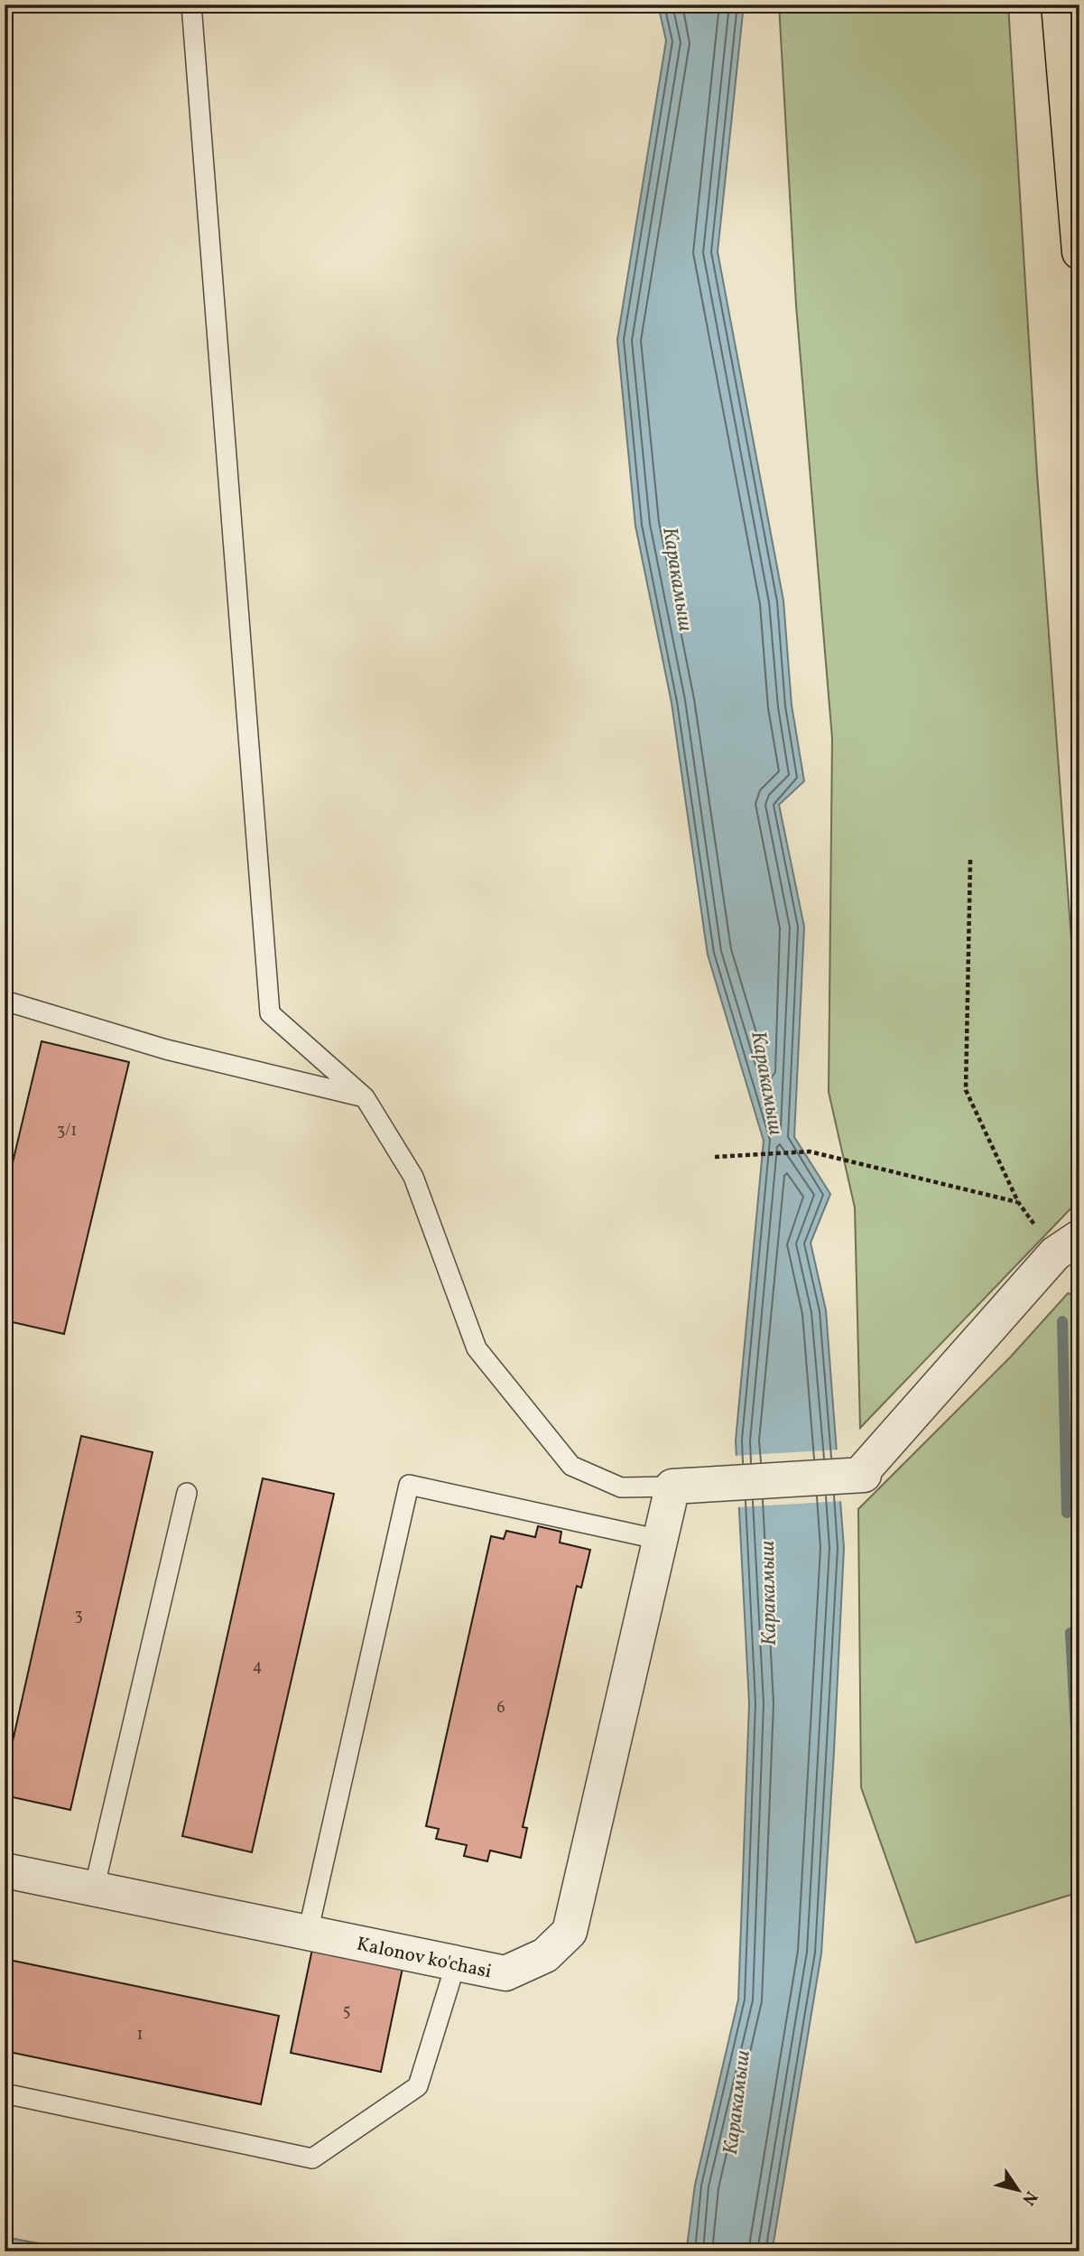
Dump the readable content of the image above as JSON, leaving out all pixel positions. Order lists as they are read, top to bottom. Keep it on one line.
{"streets":{"street":["Kalonov ko'chasi"]},"water":["Каракамыш"],"house_numbers":["3/1","3","4","6","5","1"],"north":"bottom right"}
